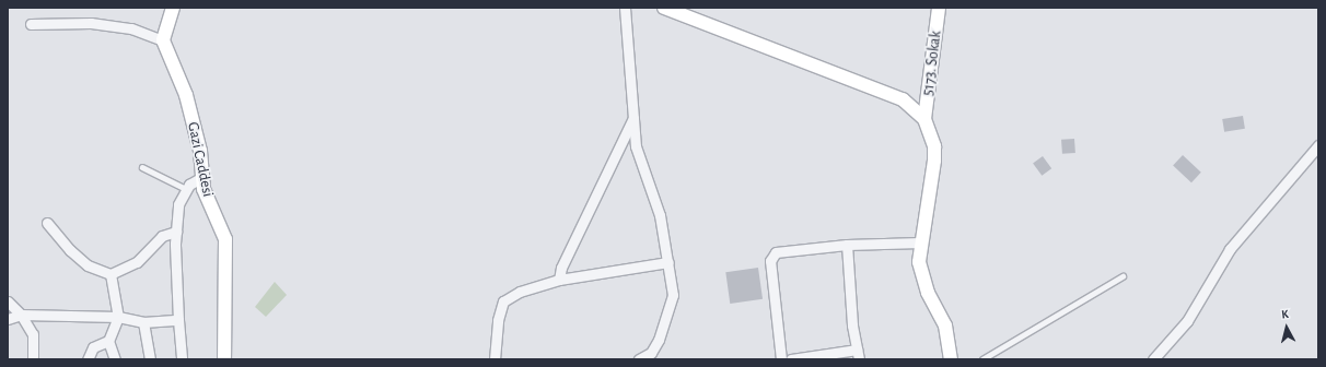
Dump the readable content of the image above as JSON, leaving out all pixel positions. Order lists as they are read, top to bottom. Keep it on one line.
{"streets":{"street":["5173. Sokak","Gazi Caddesi"]},"north":"top"}
